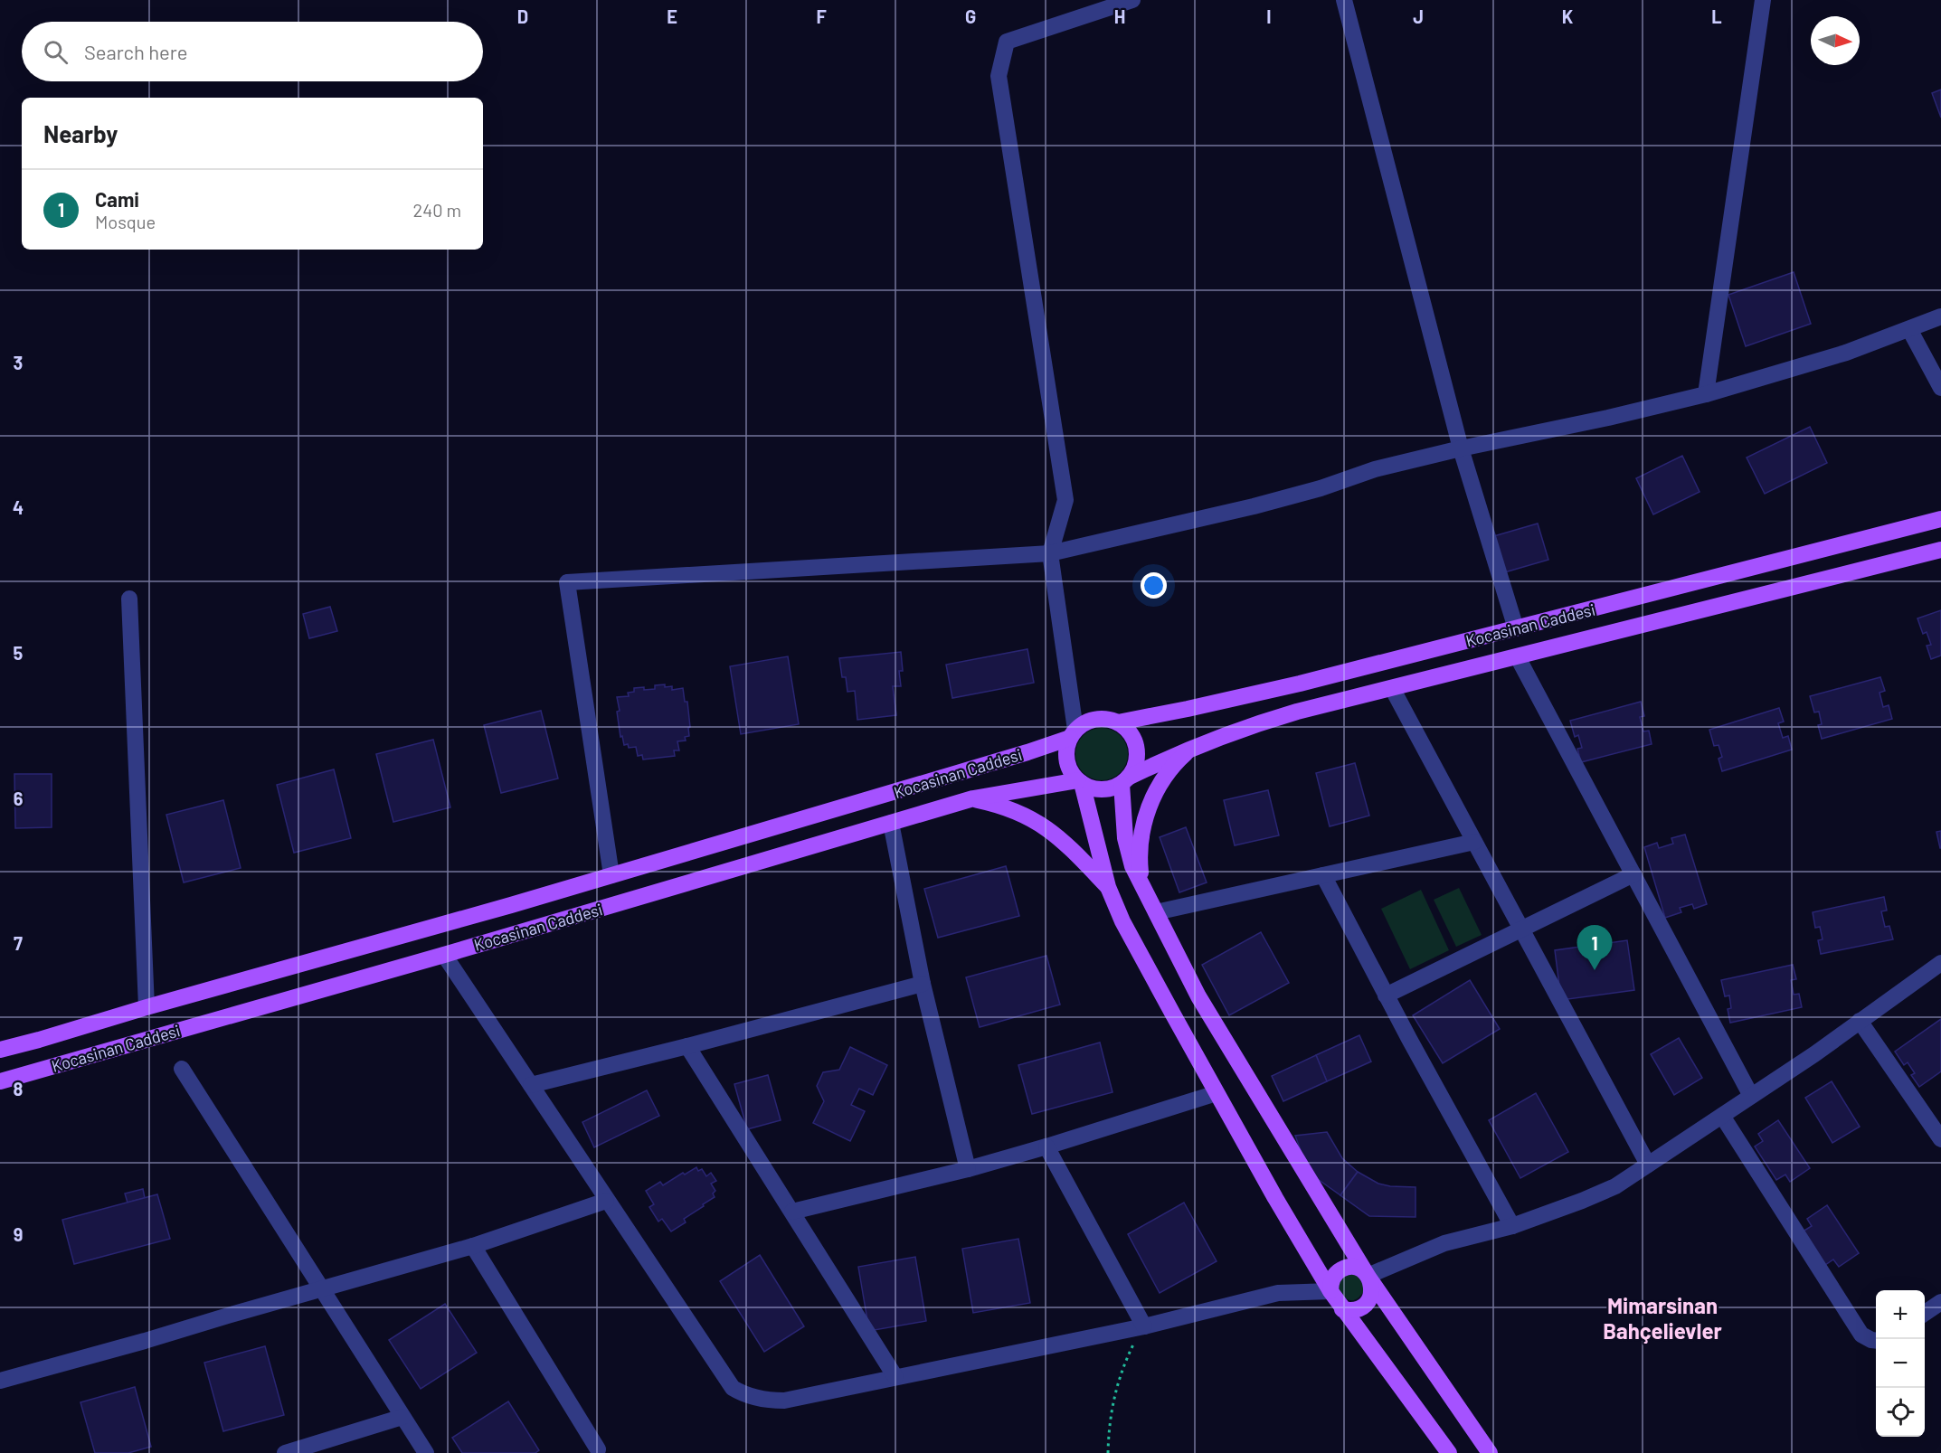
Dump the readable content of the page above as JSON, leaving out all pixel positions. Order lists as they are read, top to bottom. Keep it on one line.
{"streets":{"main road":["Kocasinan Caddesi"]},"districts":["Mimarsinan Bahçelievler"],"north":"right","page":{"search":"Search here","heading":"Nearby","list":[{"mark":"1","name":"Cami","note":"Mosque","value":"240 m"}],"pins":"1","map_buttons":["+","−"]},"grid":{"columns":["D","E","F","G","H","I","J","K","L"],"rows":["3","4","5","6","7","8","9"]}}
